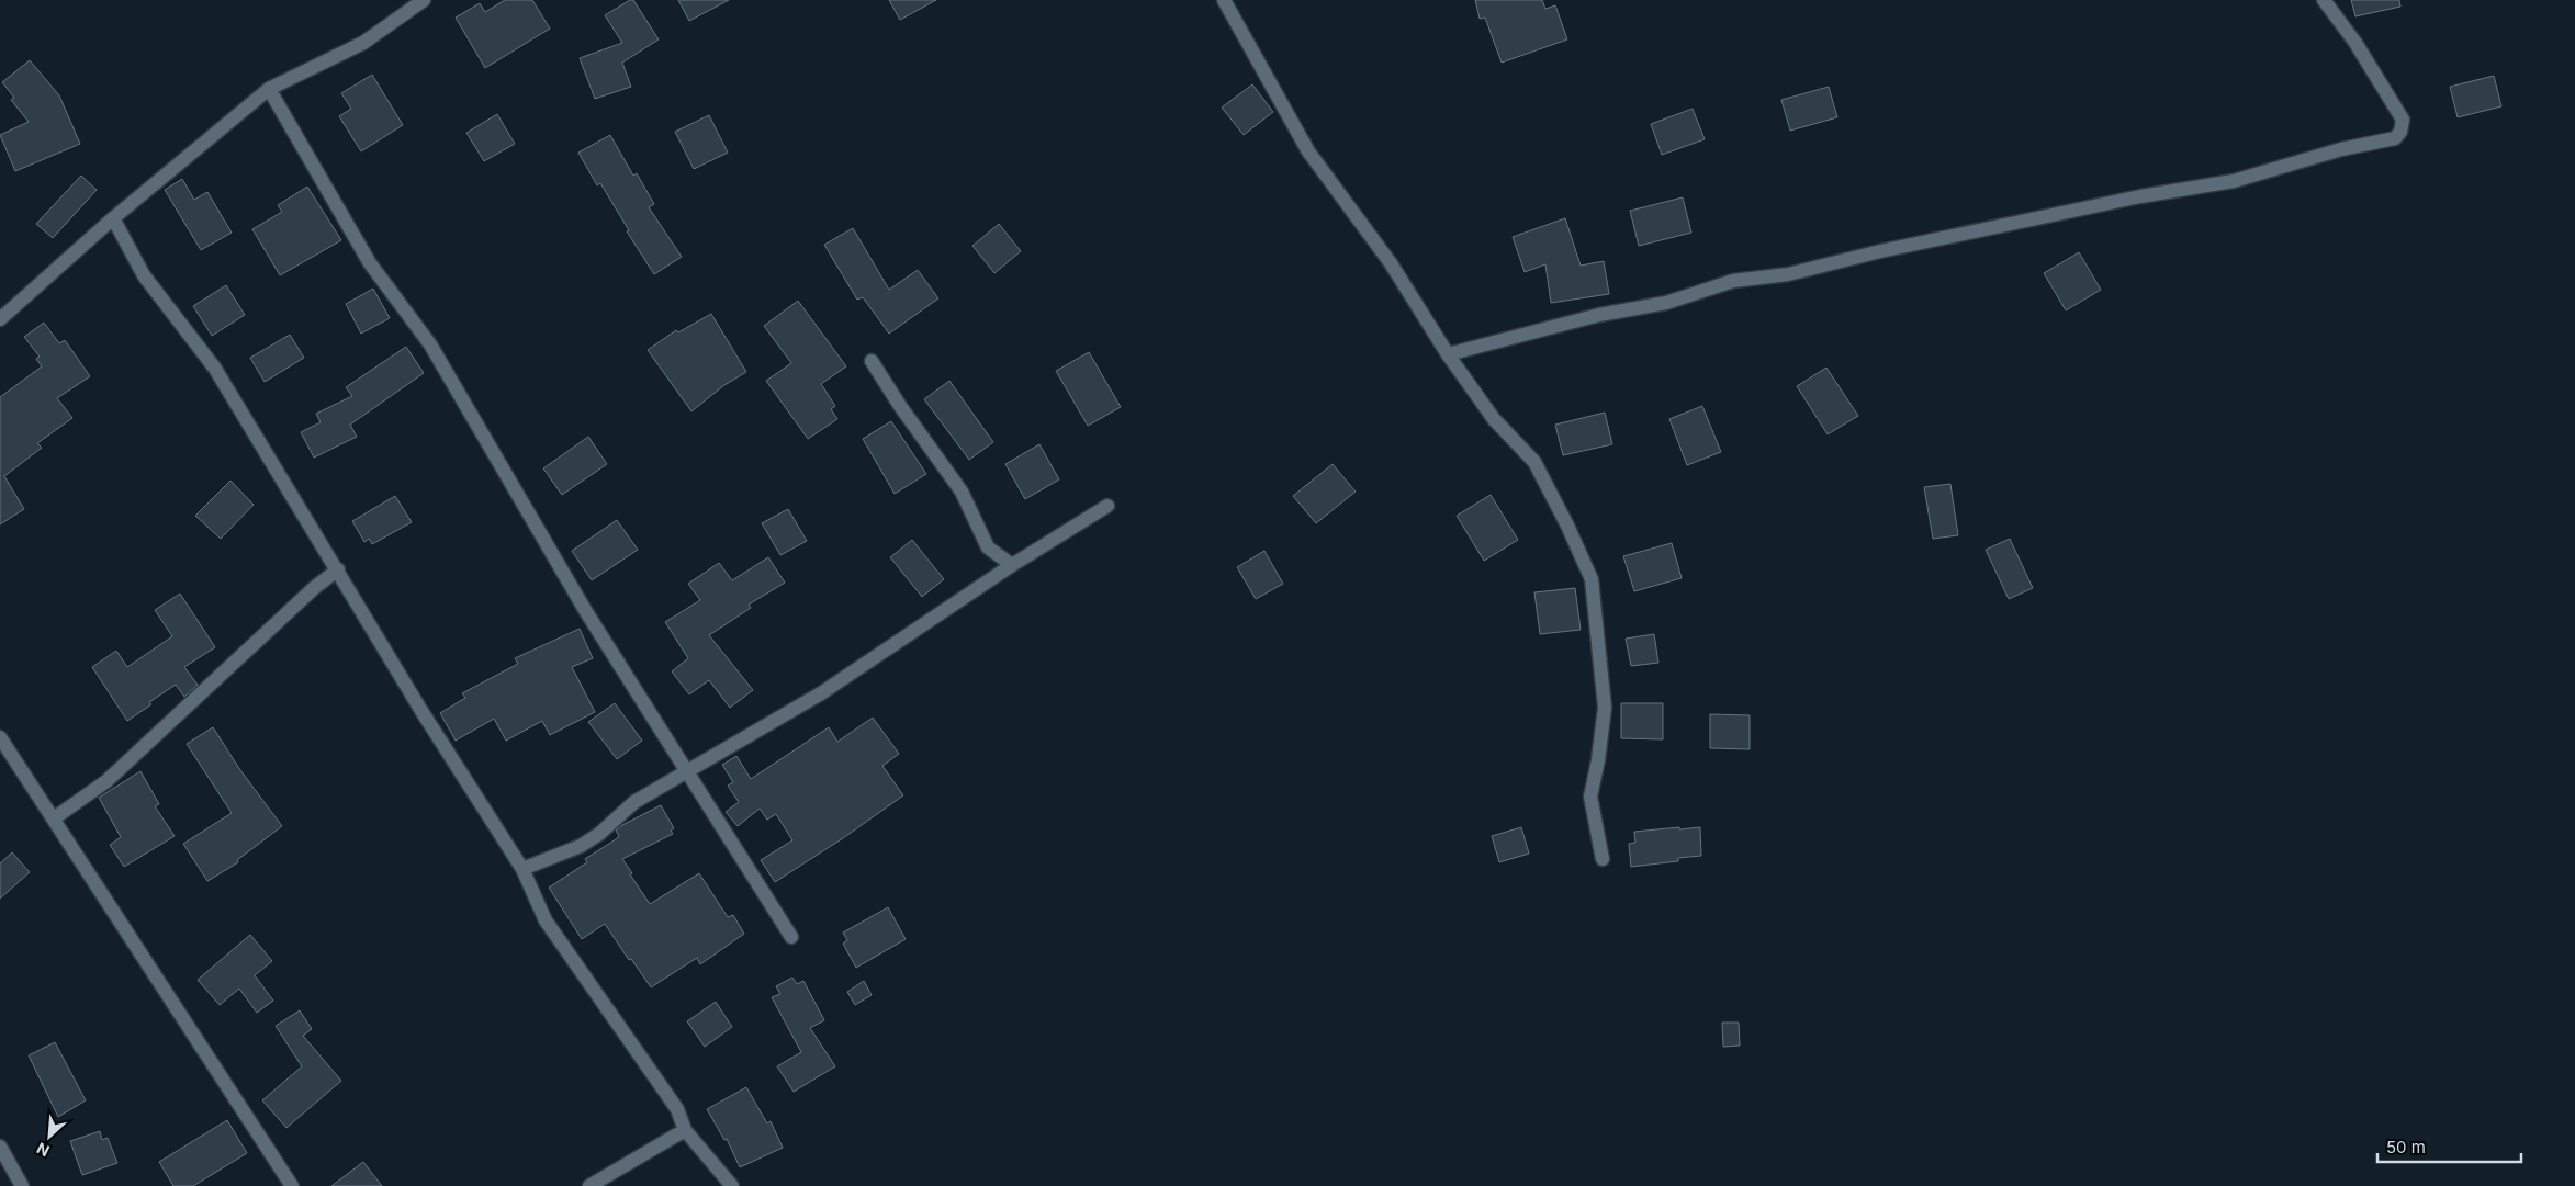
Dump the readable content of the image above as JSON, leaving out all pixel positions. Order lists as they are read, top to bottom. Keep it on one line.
{"scale_bar":"50 m","north":"bottom left"}
